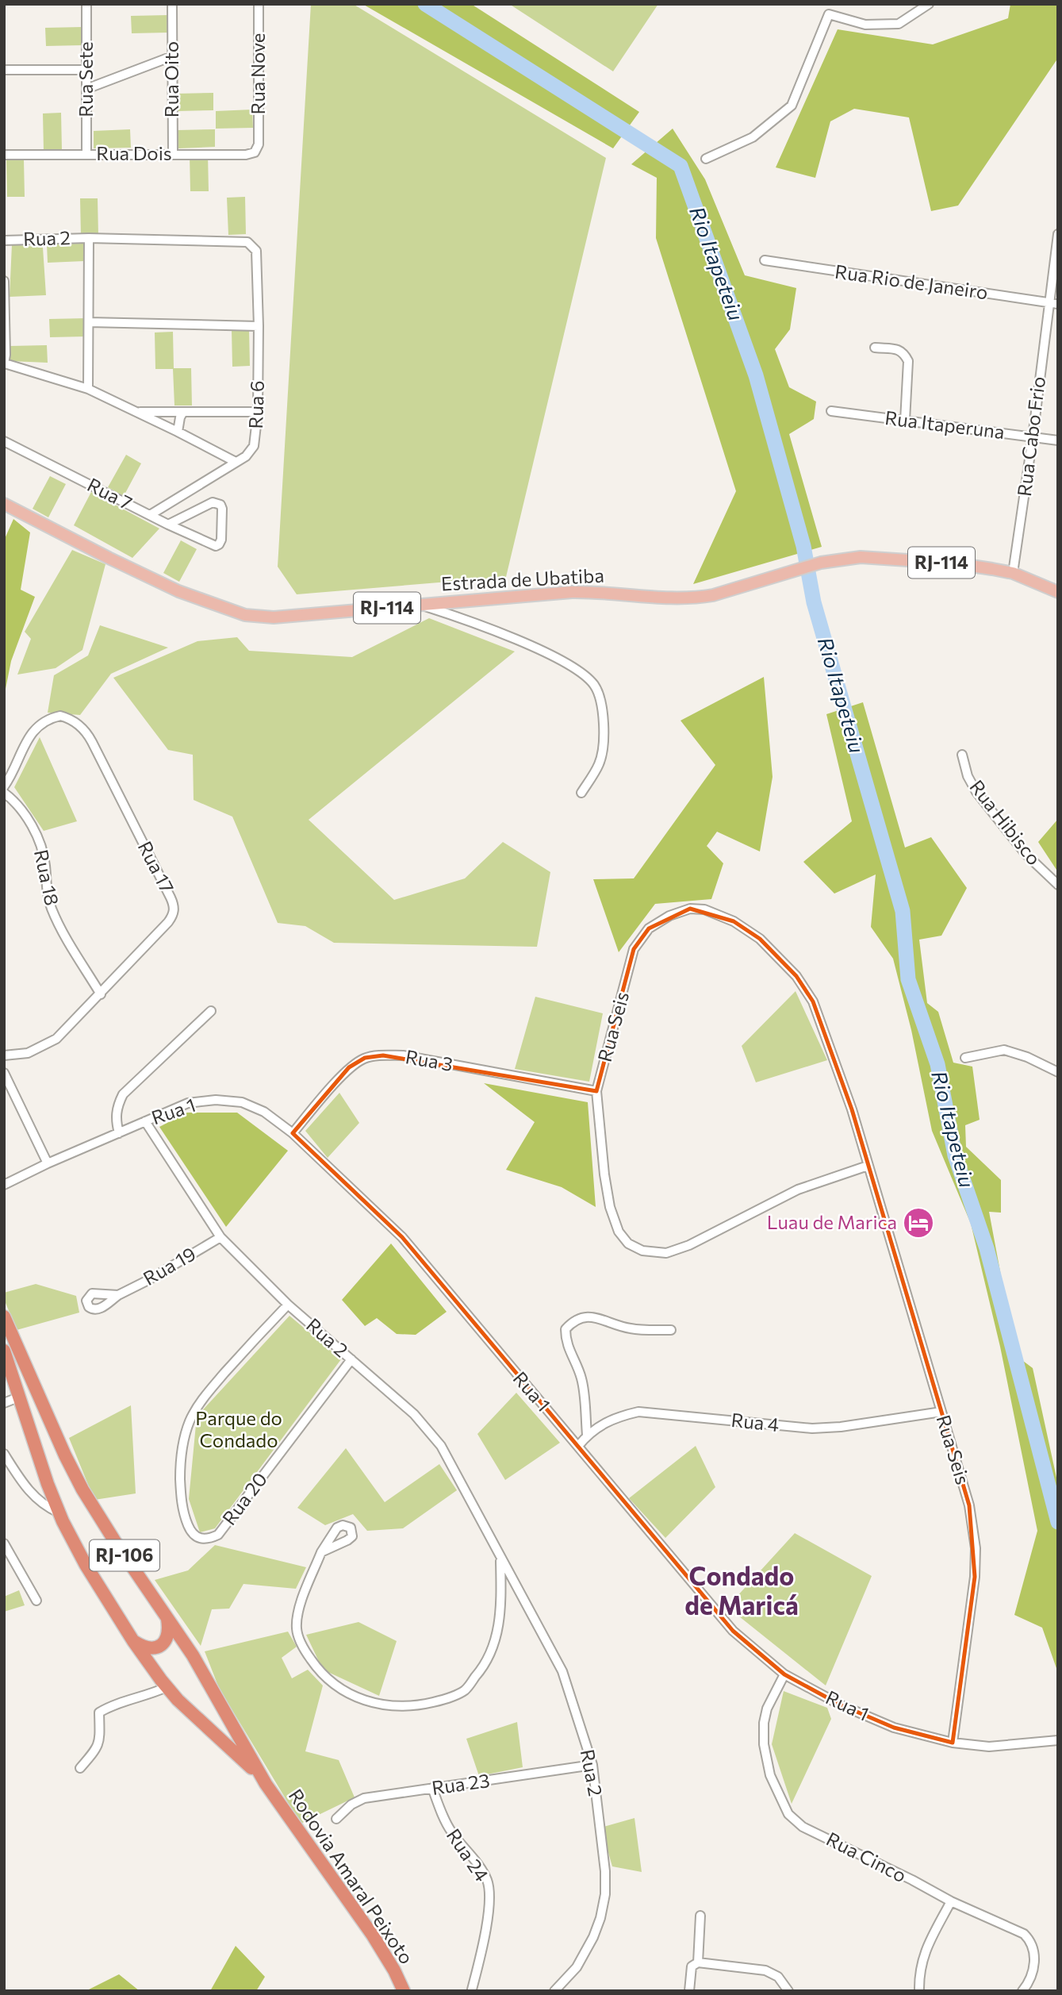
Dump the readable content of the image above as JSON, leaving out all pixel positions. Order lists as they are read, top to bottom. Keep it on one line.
{"streets":{"highway":["RJ-106","Rodovia Amaral Peixoto"],"main road":["RJ-114","Estrada de Ubatiba"],"street":["Rua Nove","Rua Sete","Rua Oito","Rua Dois","Rua 2","Rua Rio de Janeiro","Rua 6","Rua Itaperuna","Rua Cabo Frio","Rua 7","Rua Hibisco","Rua 17","Rua 18","Rua Seis","Rua 3","Rua 1","Rua 19","Rua 4","Rua 20","Rua 23","Rua 24","Rua Cinco"]},"crossings":[["Rua Nove","Rua Dois"],["Rua Sete","Rua Dois"],["Rua Oito","Rua Dois"],["Rua 2","Rua 6"],["Rua 2","Rua 1"],["Rua 2","Rua 19"],["Rua 2","Rua 20"],["Rua 2","Rua 23"],["Rua Rio de Janeiro","Rua Cabo Frio"],["Rua 6","Rua 7"],["Rua Itaperuna","Rua Cabo Frio"],["Rua Cabo Frio","Estrada de Ubatiba"],["Rua 17","Rua 18"],["Rua Seis","Rua 3"],["Rua Seis","Rua 1"],["Rua Seis","Rua 4"],["Rua 3","Rua 1"],["Rua 1","Rua 4"],["Rua 1","Rua Cinco"],["Rua 23","Rua 24"]],"districts":["Condado de Maricá"],"water":["Rio Itapeteiu"],"parks":["Parque do Condado"],"places":{"hotel":["Luau de Marica"]}}
